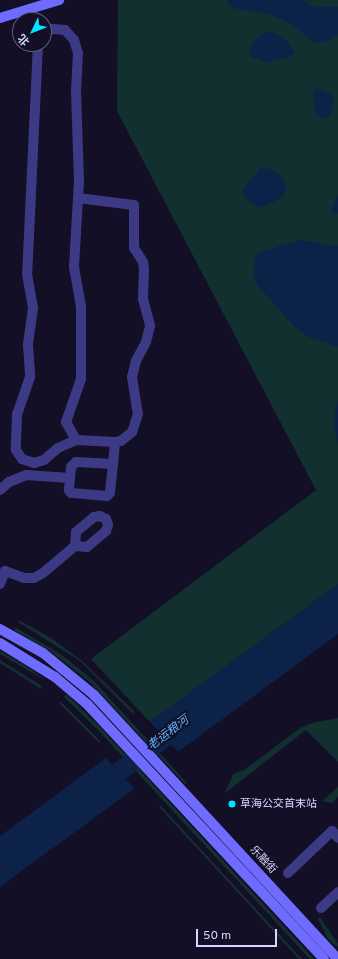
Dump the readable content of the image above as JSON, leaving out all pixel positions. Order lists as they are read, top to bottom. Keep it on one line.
{"streets":{"street":["乐融街"]},"water":["老运粮河"],"places":["草海公交首末站"],"scale_bar":"50 m","north":"bottom left"}
